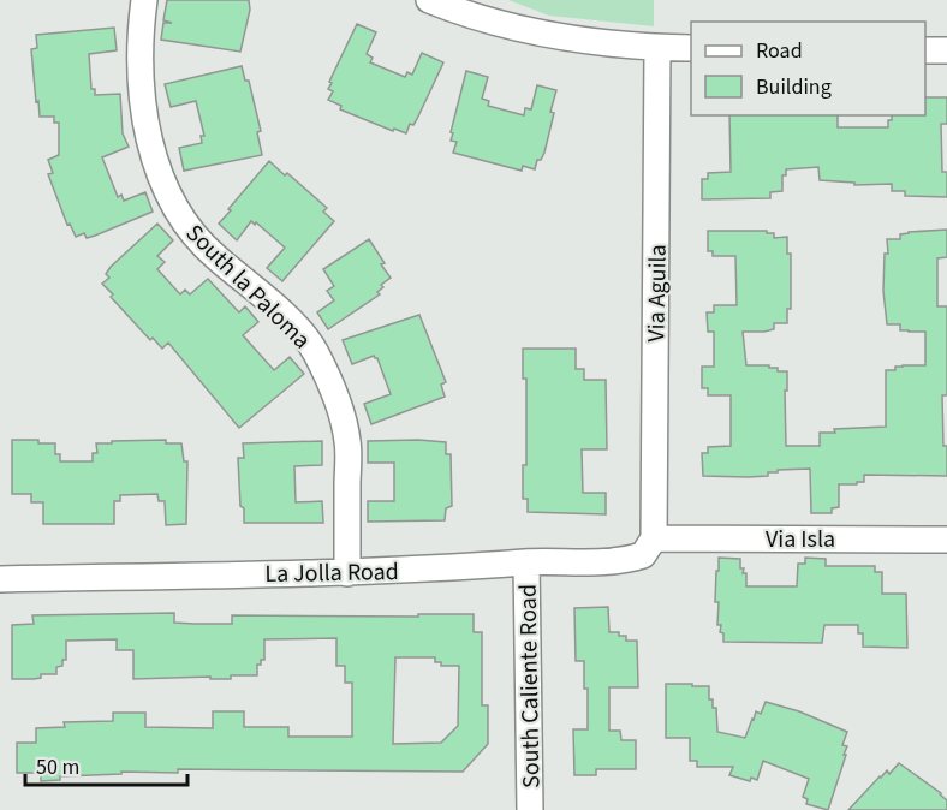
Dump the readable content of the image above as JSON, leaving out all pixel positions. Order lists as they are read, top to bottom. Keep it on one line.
{"streets":{"street":["South la Paloma","Via Aguila","Via Isla","La Jolla Road","South Caliente Road"]},"crossings":[["South la Paloma","La Jolla Road"],["Via Aguila","Via Isla"],["Via Aguila","La Jolla Road"],["Via Isla","La Jolla Road"],["La Jolla Road","South Caliente Road"]],"legend":["Road","Building"],"scale_bar":"50 m"}
